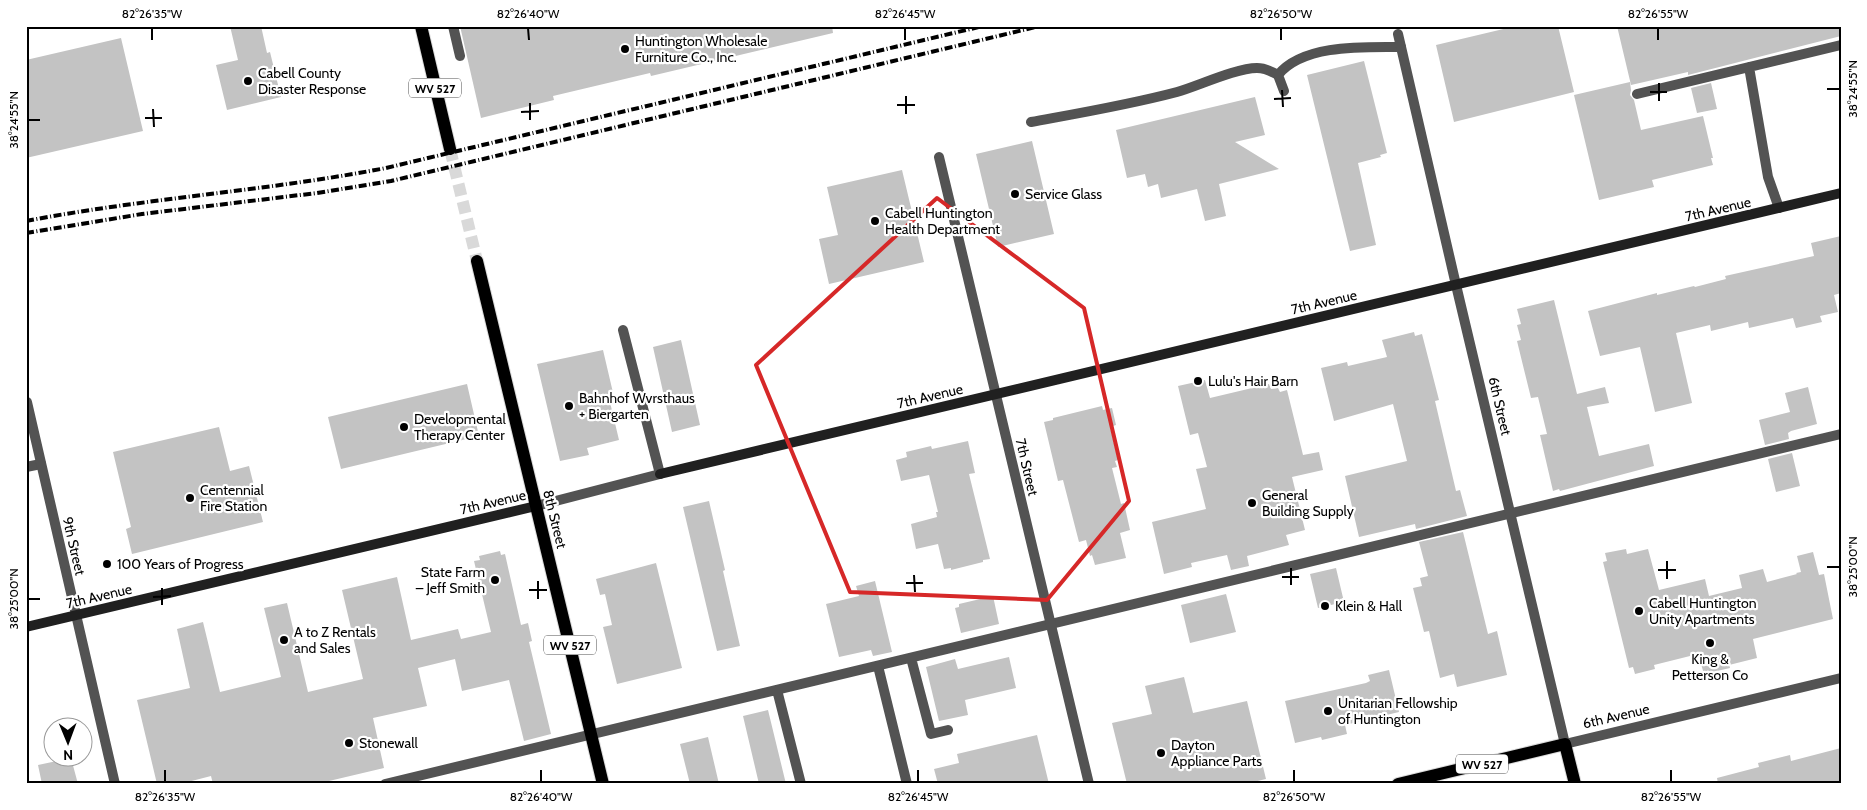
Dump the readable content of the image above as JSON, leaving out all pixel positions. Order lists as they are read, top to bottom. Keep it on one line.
{"streets":{"main road":["WV 527","6th Street","8th Street","6th Avenue"],"street":["7th Avenue","7th Street","9th Street"]},"crossings":[["7th Avenue","6th Street"],["7th Avenue","7th Street"],["7th Avenue","8th Street"],["7th Avenue","9th Street"],["6th Street","6th Avenue"]],"places":["Huntington Wholesale Furniture Co., Inc.","Cabell County Disaster Response","Service Glass","Cabell Huntington Health Department","Lulu's Hair Barn","Bahnhof Wvrsthaus + Biergarten","Developmental Therapy Center","Centennial Fire Station","General Building Supply","100 Years of Progress","State Farm – Jeff Smith","Klein & Hall","Cabell Huntington Unity Apartments","A to Z Rentals and Sales","King & Petterson Co","Unitarian Fellowship of Huntington","Stonewall","Dayton Appliance Parts"],"north":"bottom","coordinates":["82°26'35\"W","82°26'40\"W","82°26'45\"W","82°26'50\"W","82°26'55\"W","38°24'55\"N","38°25'00\"N"]}
